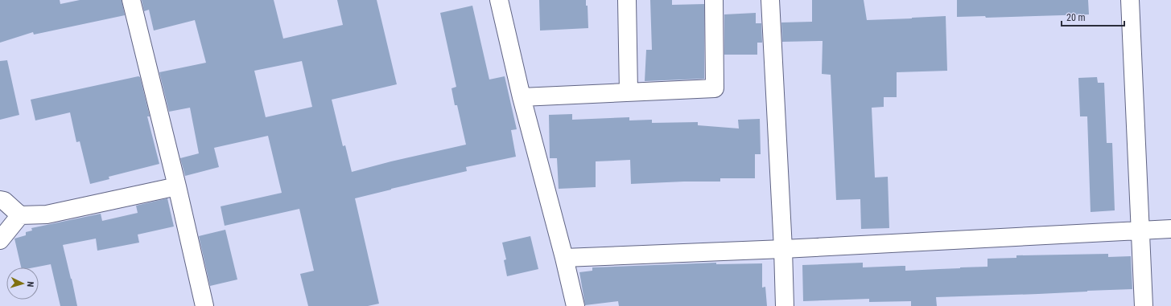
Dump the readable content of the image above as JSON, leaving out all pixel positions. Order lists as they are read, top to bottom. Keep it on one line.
{"scale_bar":"20 m","north":"right"}
